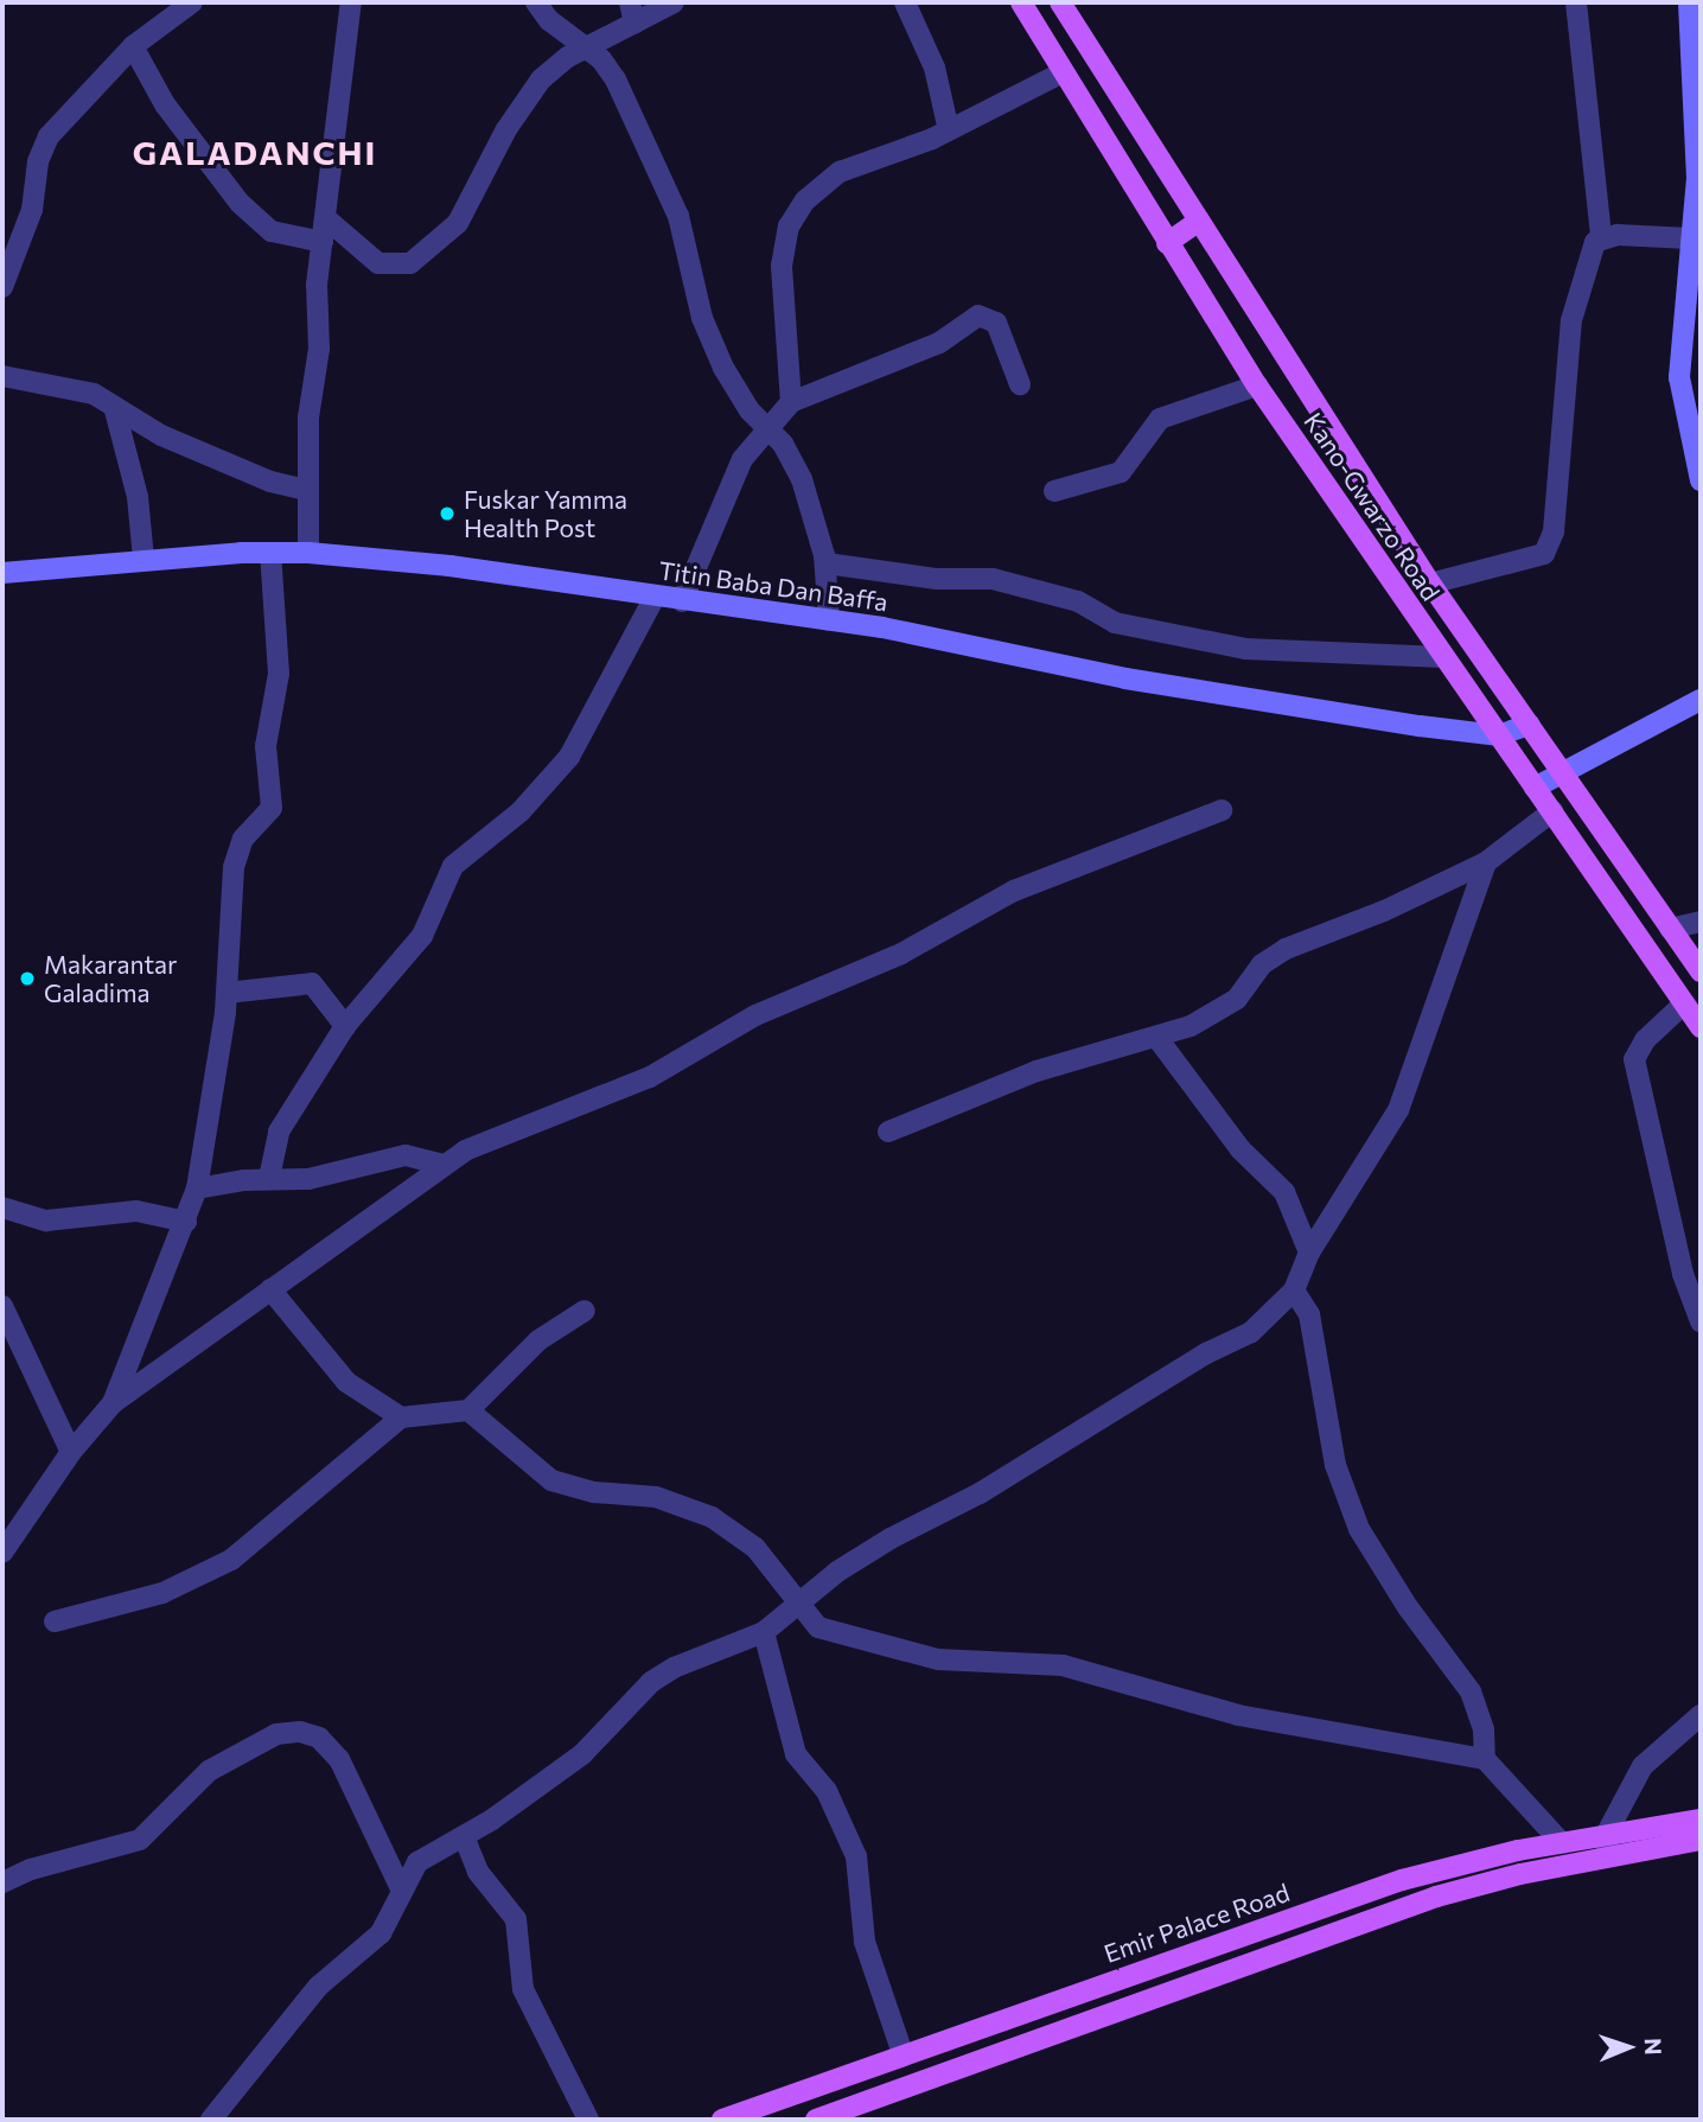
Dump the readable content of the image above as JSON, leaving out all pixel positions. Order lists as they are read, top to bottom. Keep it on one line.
{"streets":{"main road":["Kano-Gwarzo Road","Titin Baba Dan Baffa","Emir Palace Road"]},"crossings":[["Kano-Gwarzo Road","Titin Baba Dan Baffa"]],"districts":["GALADANCHI"],"places":["Fuskar Yamma Health Post","Makarantar Galadima"],"north":"right"}
